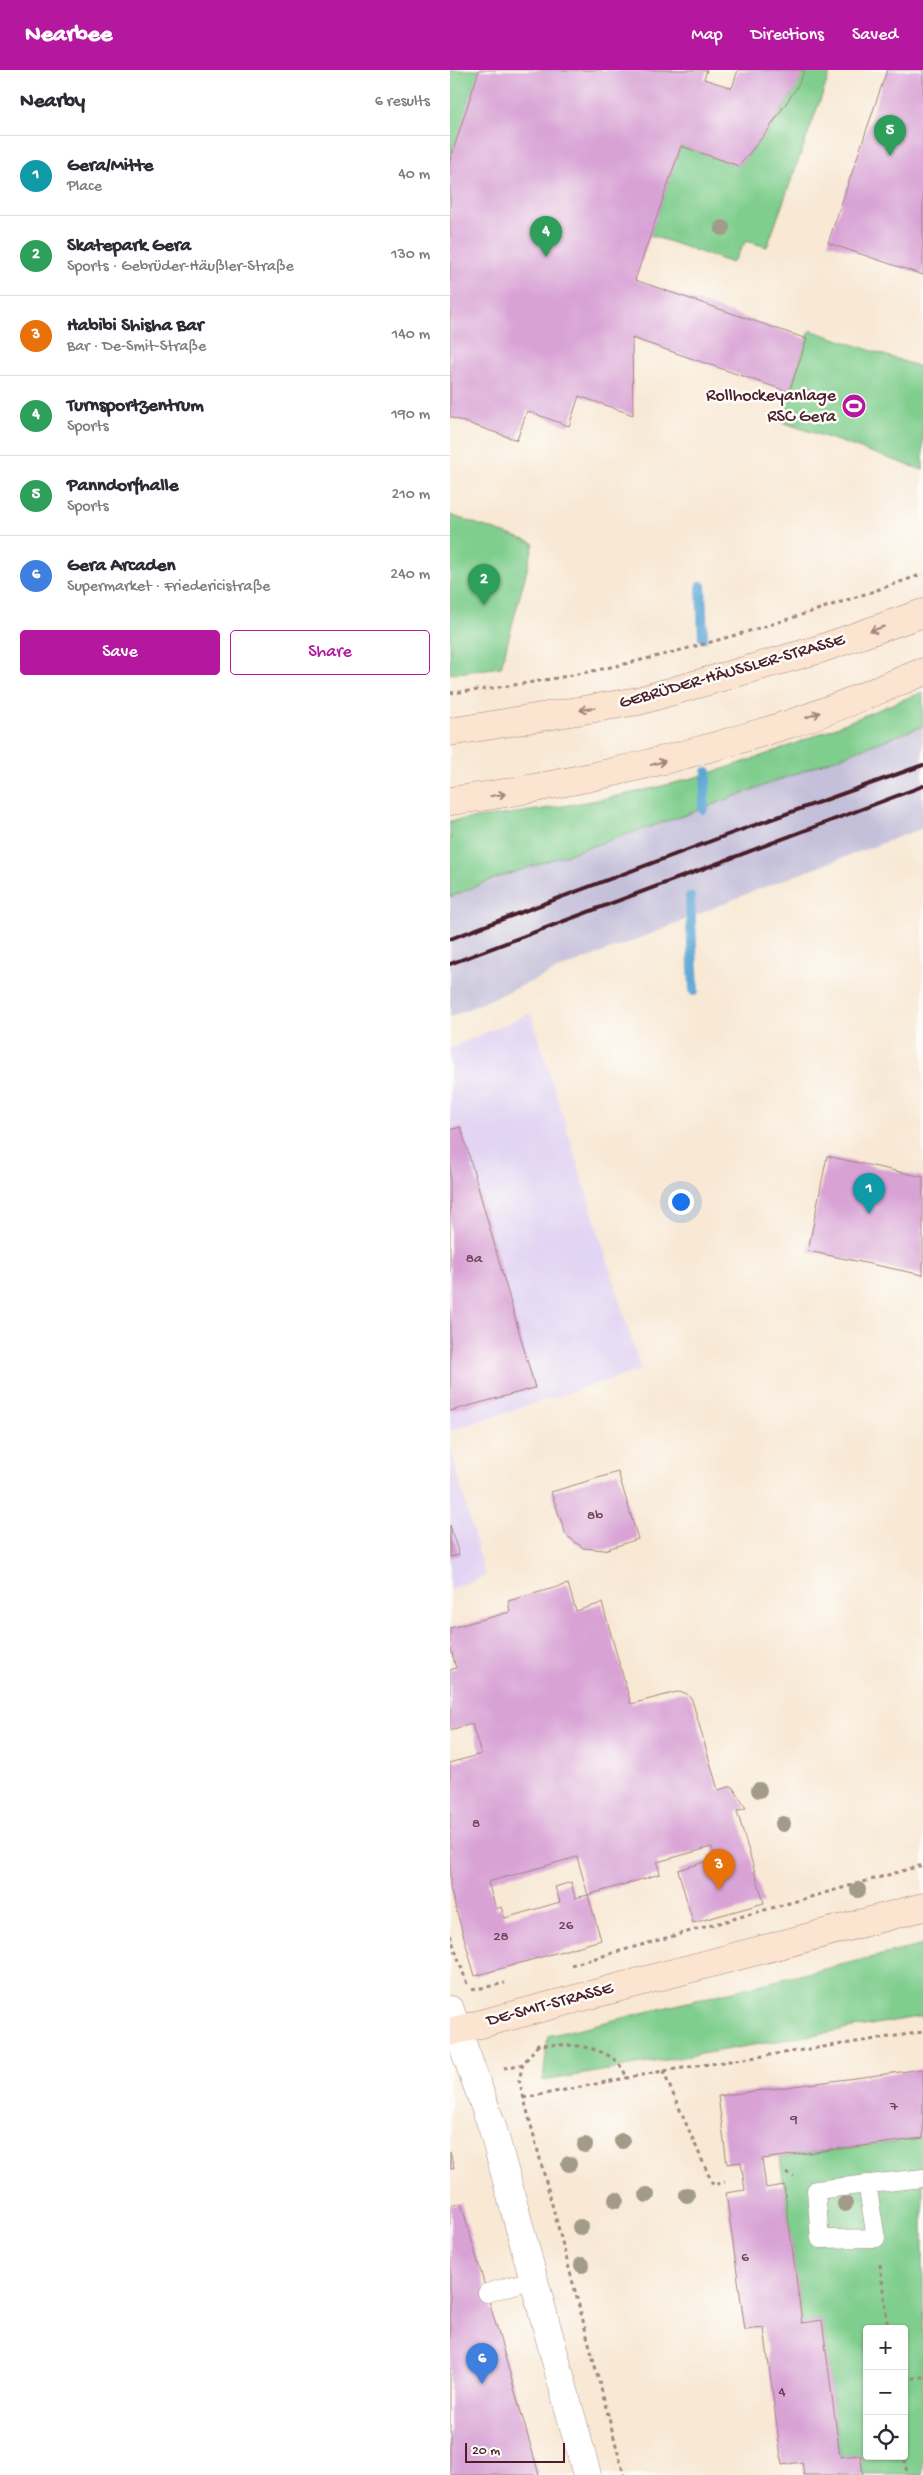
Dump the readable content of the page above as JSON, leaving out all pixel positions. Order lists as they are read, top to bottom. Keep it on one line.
{"streets":{"main road":["GEBRÜDER-HÄUSSLER-STRASSE","DE-SMIT-STRASSE"]},"places":{"sports":["Rollhockeyanlage RSC Gera"]},"house_numbers":["8a","8b","8","26","28","7","9","6","4"],"scale_bar":"20 m","page":{"header":"Nearbee","nav":["Map","Directions","Saved"],"heading":["Nearby","6 results"],"pins":["5","4","2","1","3","6"],"list":[{"mark":"1","name":"Gera/Mitte","note":"Place","value":"40 m"},{"mark":"2","name":"Skatepark Gera","note":"Sports · Gebrüder-Häußler-Straße","value":"130 m"},{"mark":"3","name":"Habibi Shisha Bar","note":"Bar · De-Smit-Straße","value":"140 m"},{"mark":"4","name":"Turnsportzentrum","note":"Sports","value":"190 m"},{"mark":"5","name":"Panndorfhalle","note":"Sports","value":"210 m"},{"mark":"6","name":"Gera Arcaden","note":"Supermarket · Friedericistraße","value":"240 m"}],"buttons":["Save","Share"],"map_buttons":["+","−"],"scale":"20 m"}}
